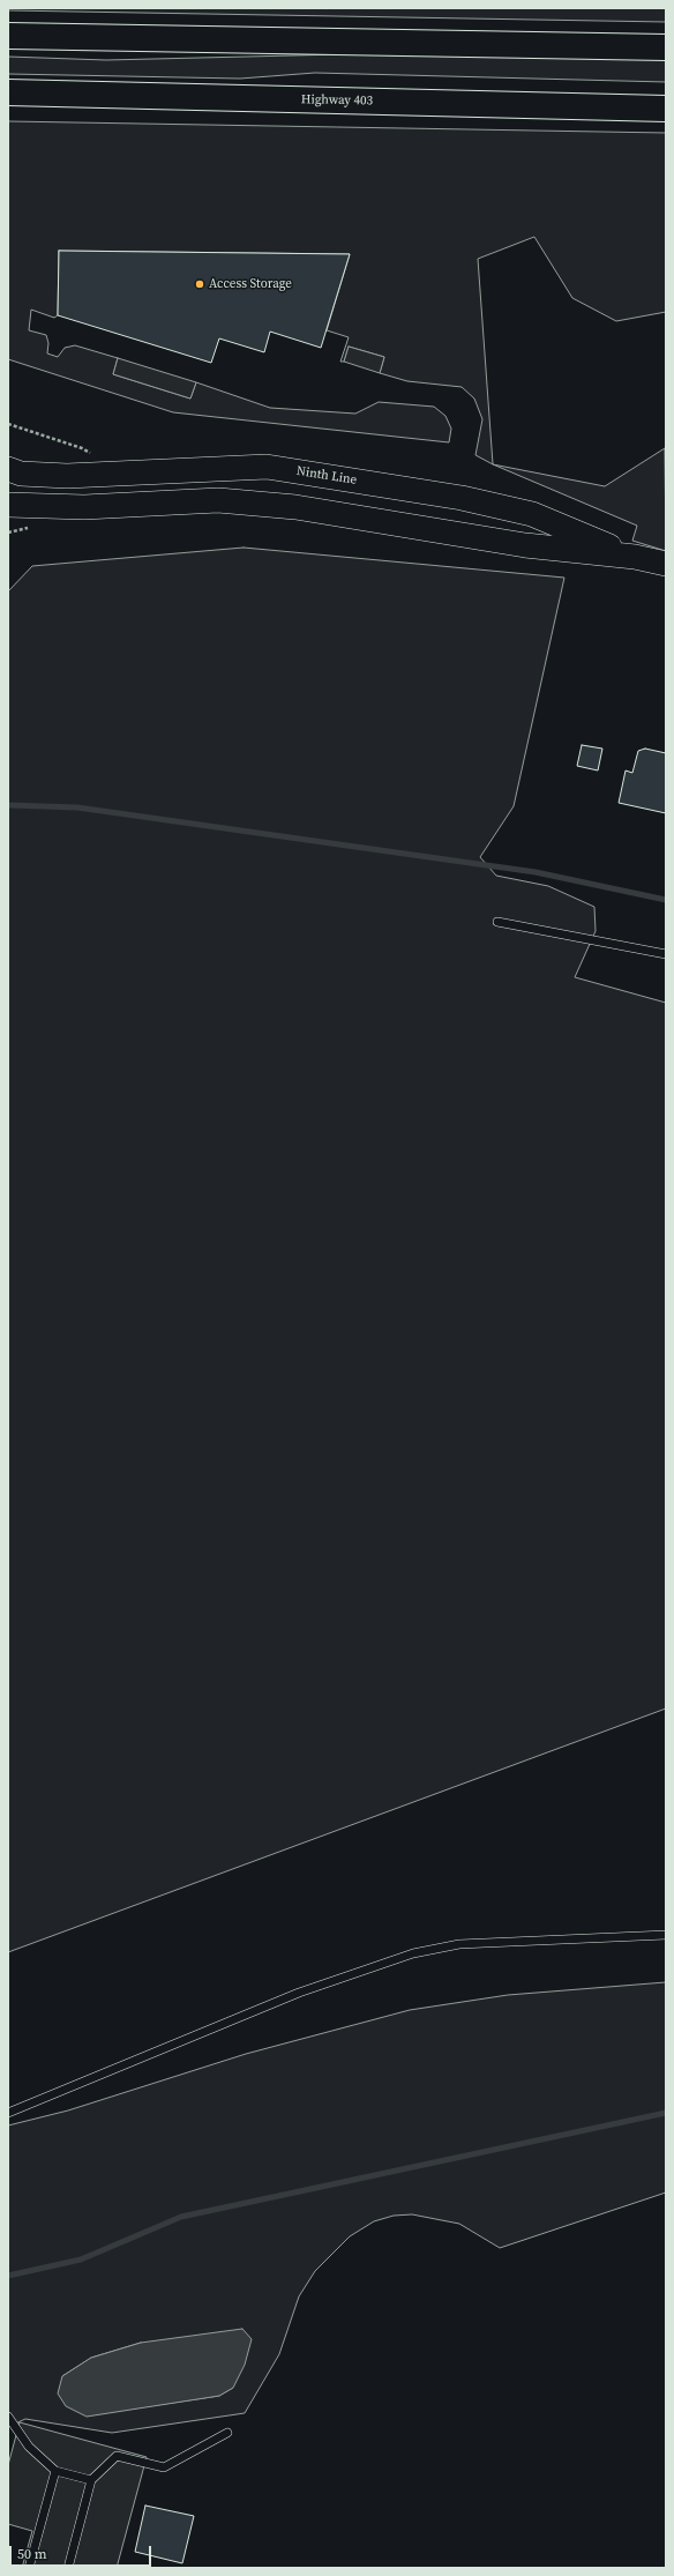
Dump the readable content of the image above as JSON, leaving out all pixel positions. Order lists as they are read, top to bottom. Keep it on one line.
{"streets":{"highway":["Highway 403"],"main road":["Ninth Line"]},"places":["Access Storage"],"scale_bar":"50 m"}
